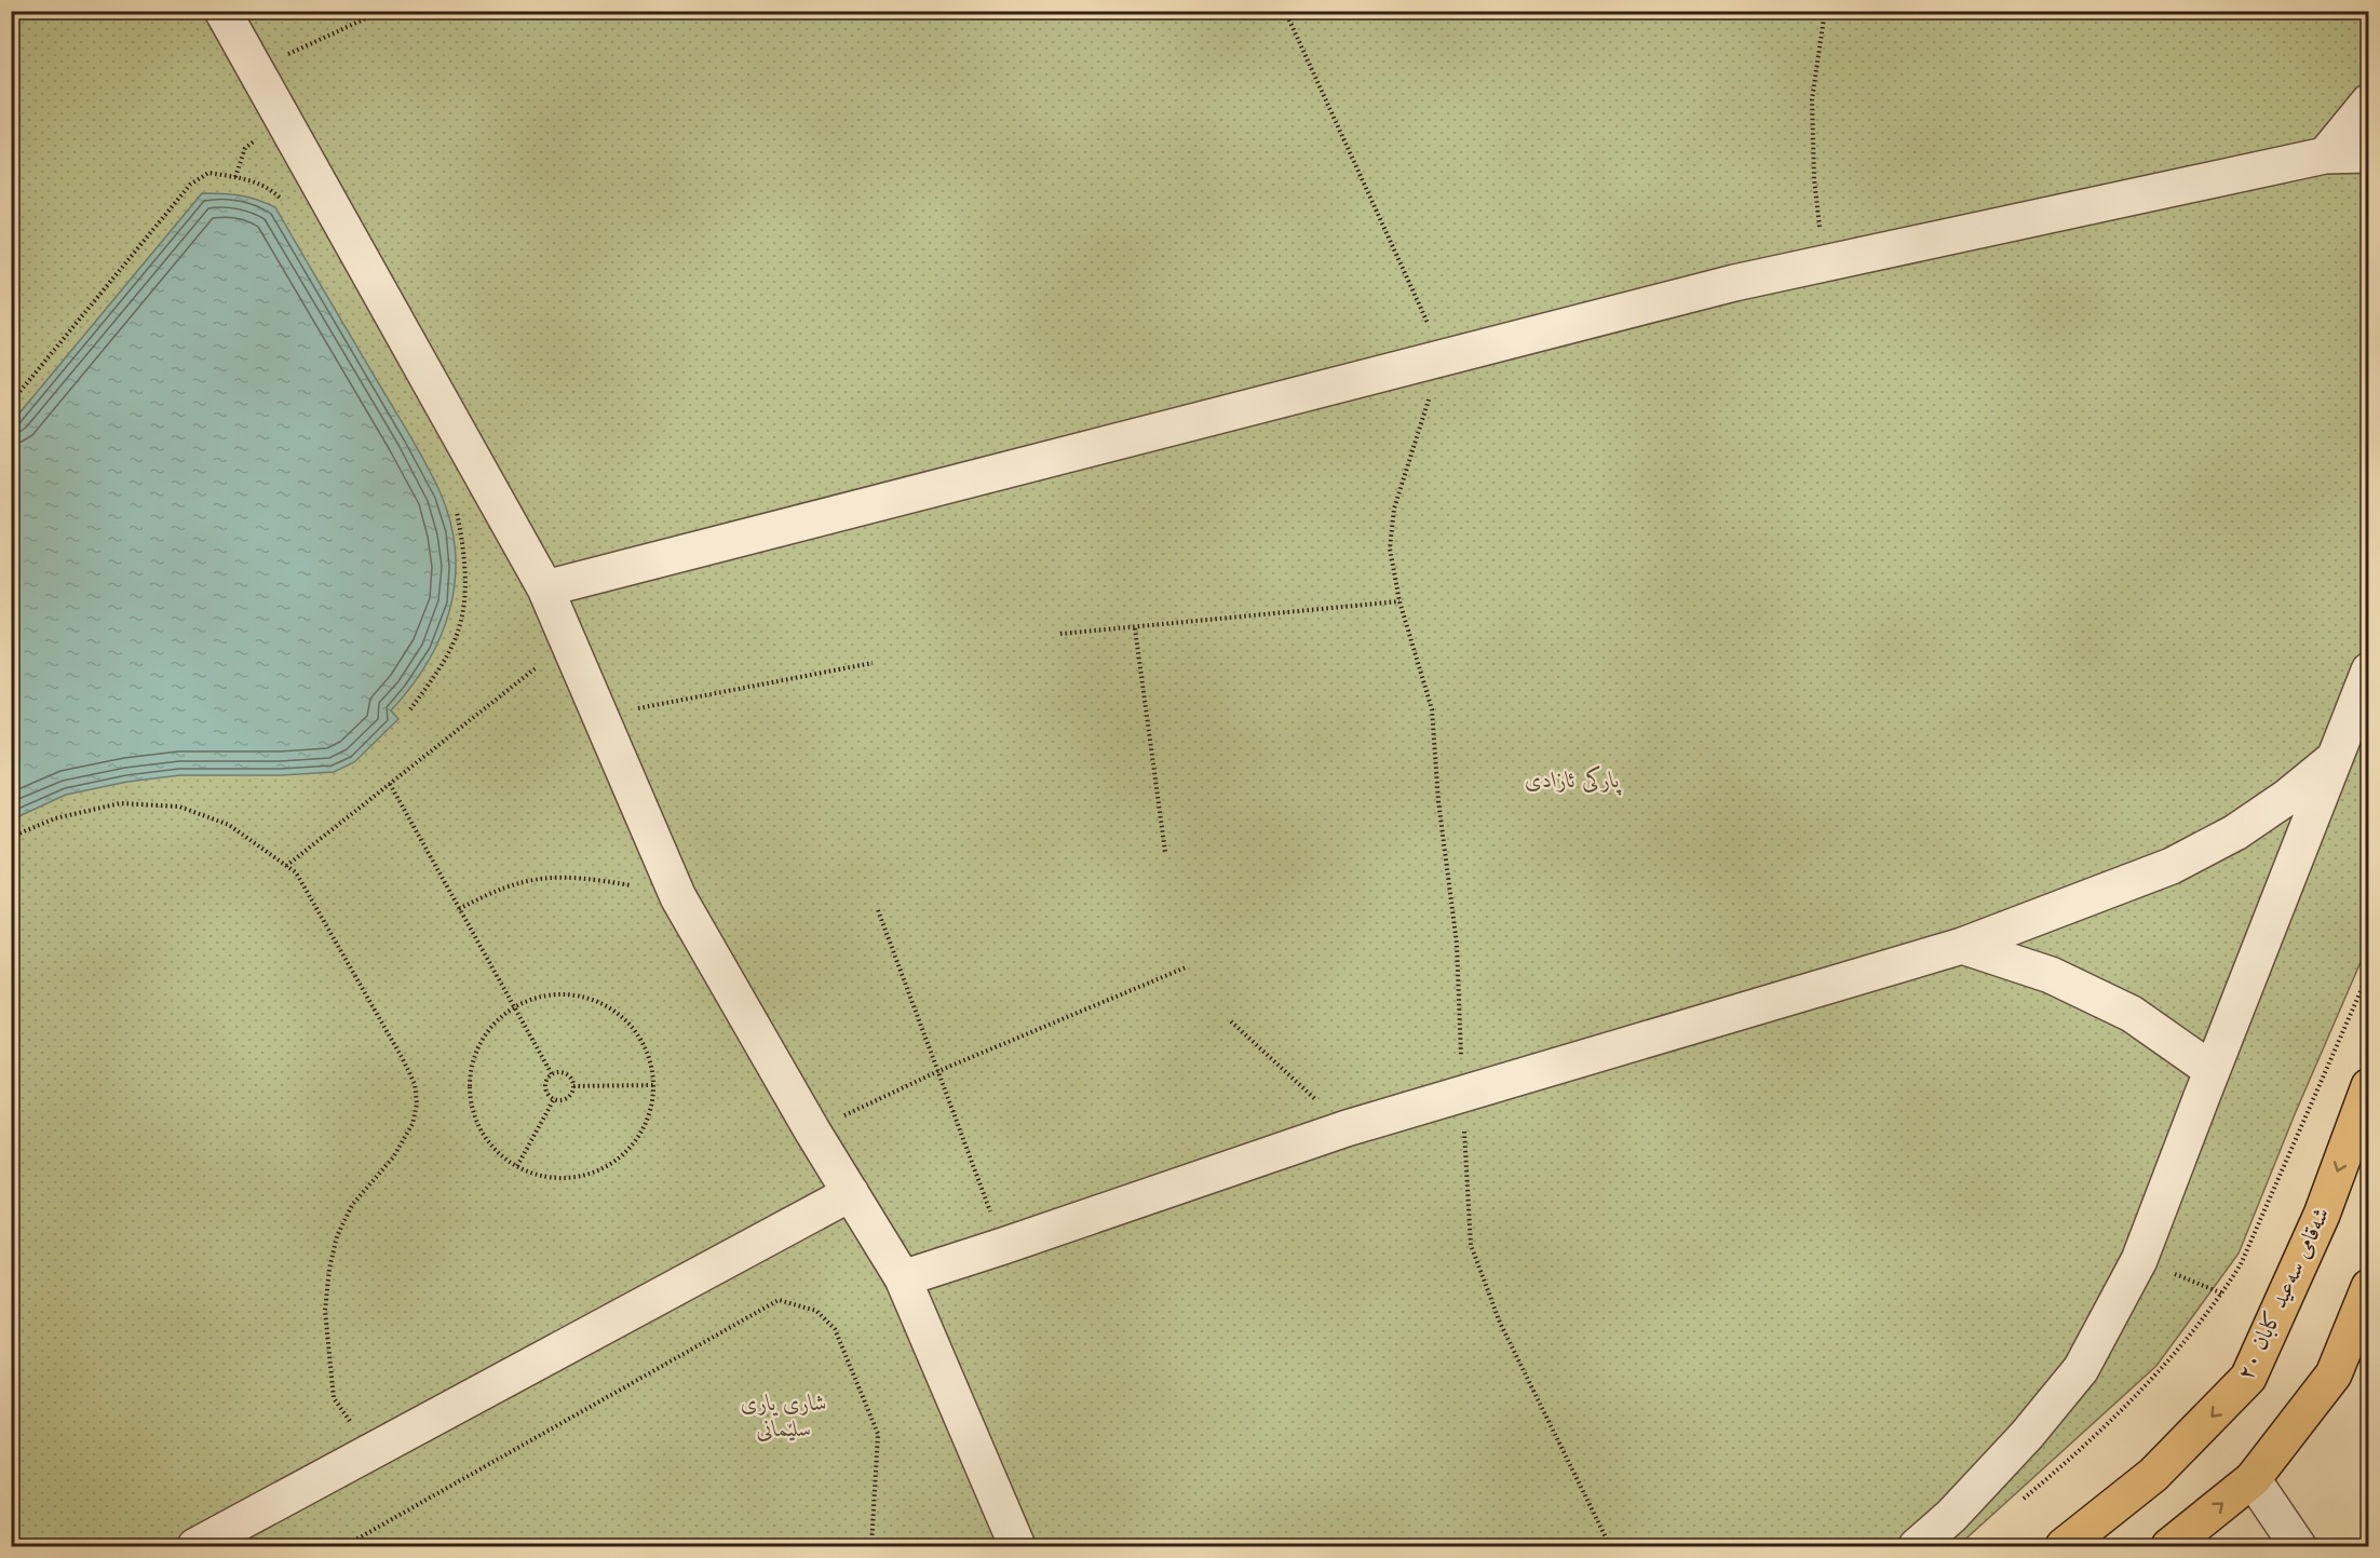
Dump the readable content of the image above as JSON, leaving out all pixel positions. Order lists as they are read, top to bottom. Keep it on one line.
{"streets":{"main road":["شەقامی سەعید کابان ٢٠"]},"parks":["پارکی ئازادی","شاری یاری سلێمانی"]}
